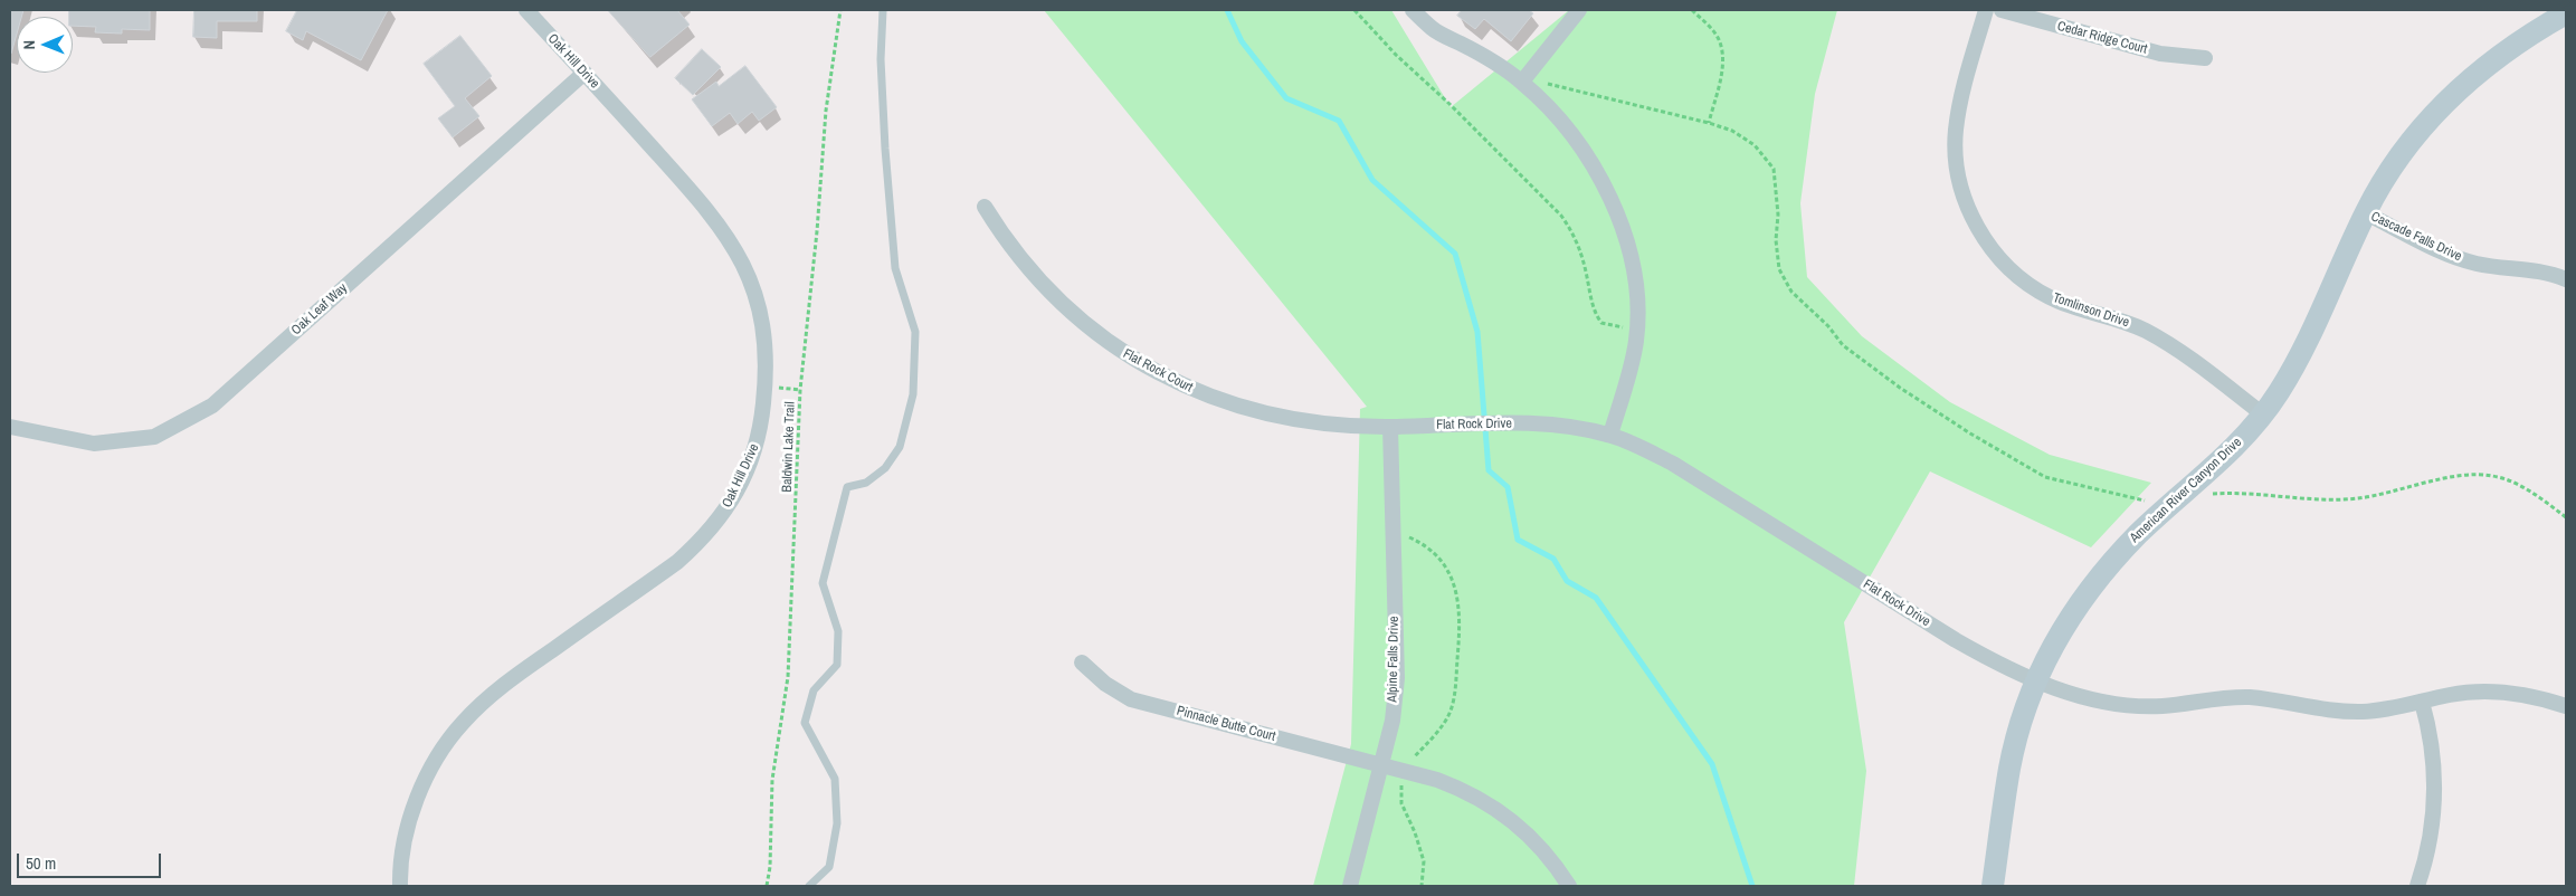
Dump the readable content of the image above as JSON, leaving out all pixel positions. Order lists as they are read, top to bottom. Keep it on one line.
{"streets":{"street":["Cedar Ridge Court","Oak Hill Drive","Cascade Falls Drive","Oak Leaf Way","Tomlinson Drive","Flat Rock Court","Flat Rock Drive","American River Canyon Drive","Alpine Falls Drive","Pinnacle Butte Court"],"path":["Baldwin Lake Trail"]},"crossings":[["Oak Hill Drive","Oak Leaf Way"],["Cascade Falls Drive","American River Canyon Drive"],["Tomlinson Drive","American River Canyon Drive"],["Flat Rock Court","Flat Rock Drive"],["Flat Rock Court","Alpine Falls Drive"],["Flat Rock Drive","American River Canyon Drive"],["Flat Rock Drive","Alpine Falls Drive"],["Alpine Falls Drive","Pinnacle Butte Court"]],"scale_bar":"50 m","north":"left"}
